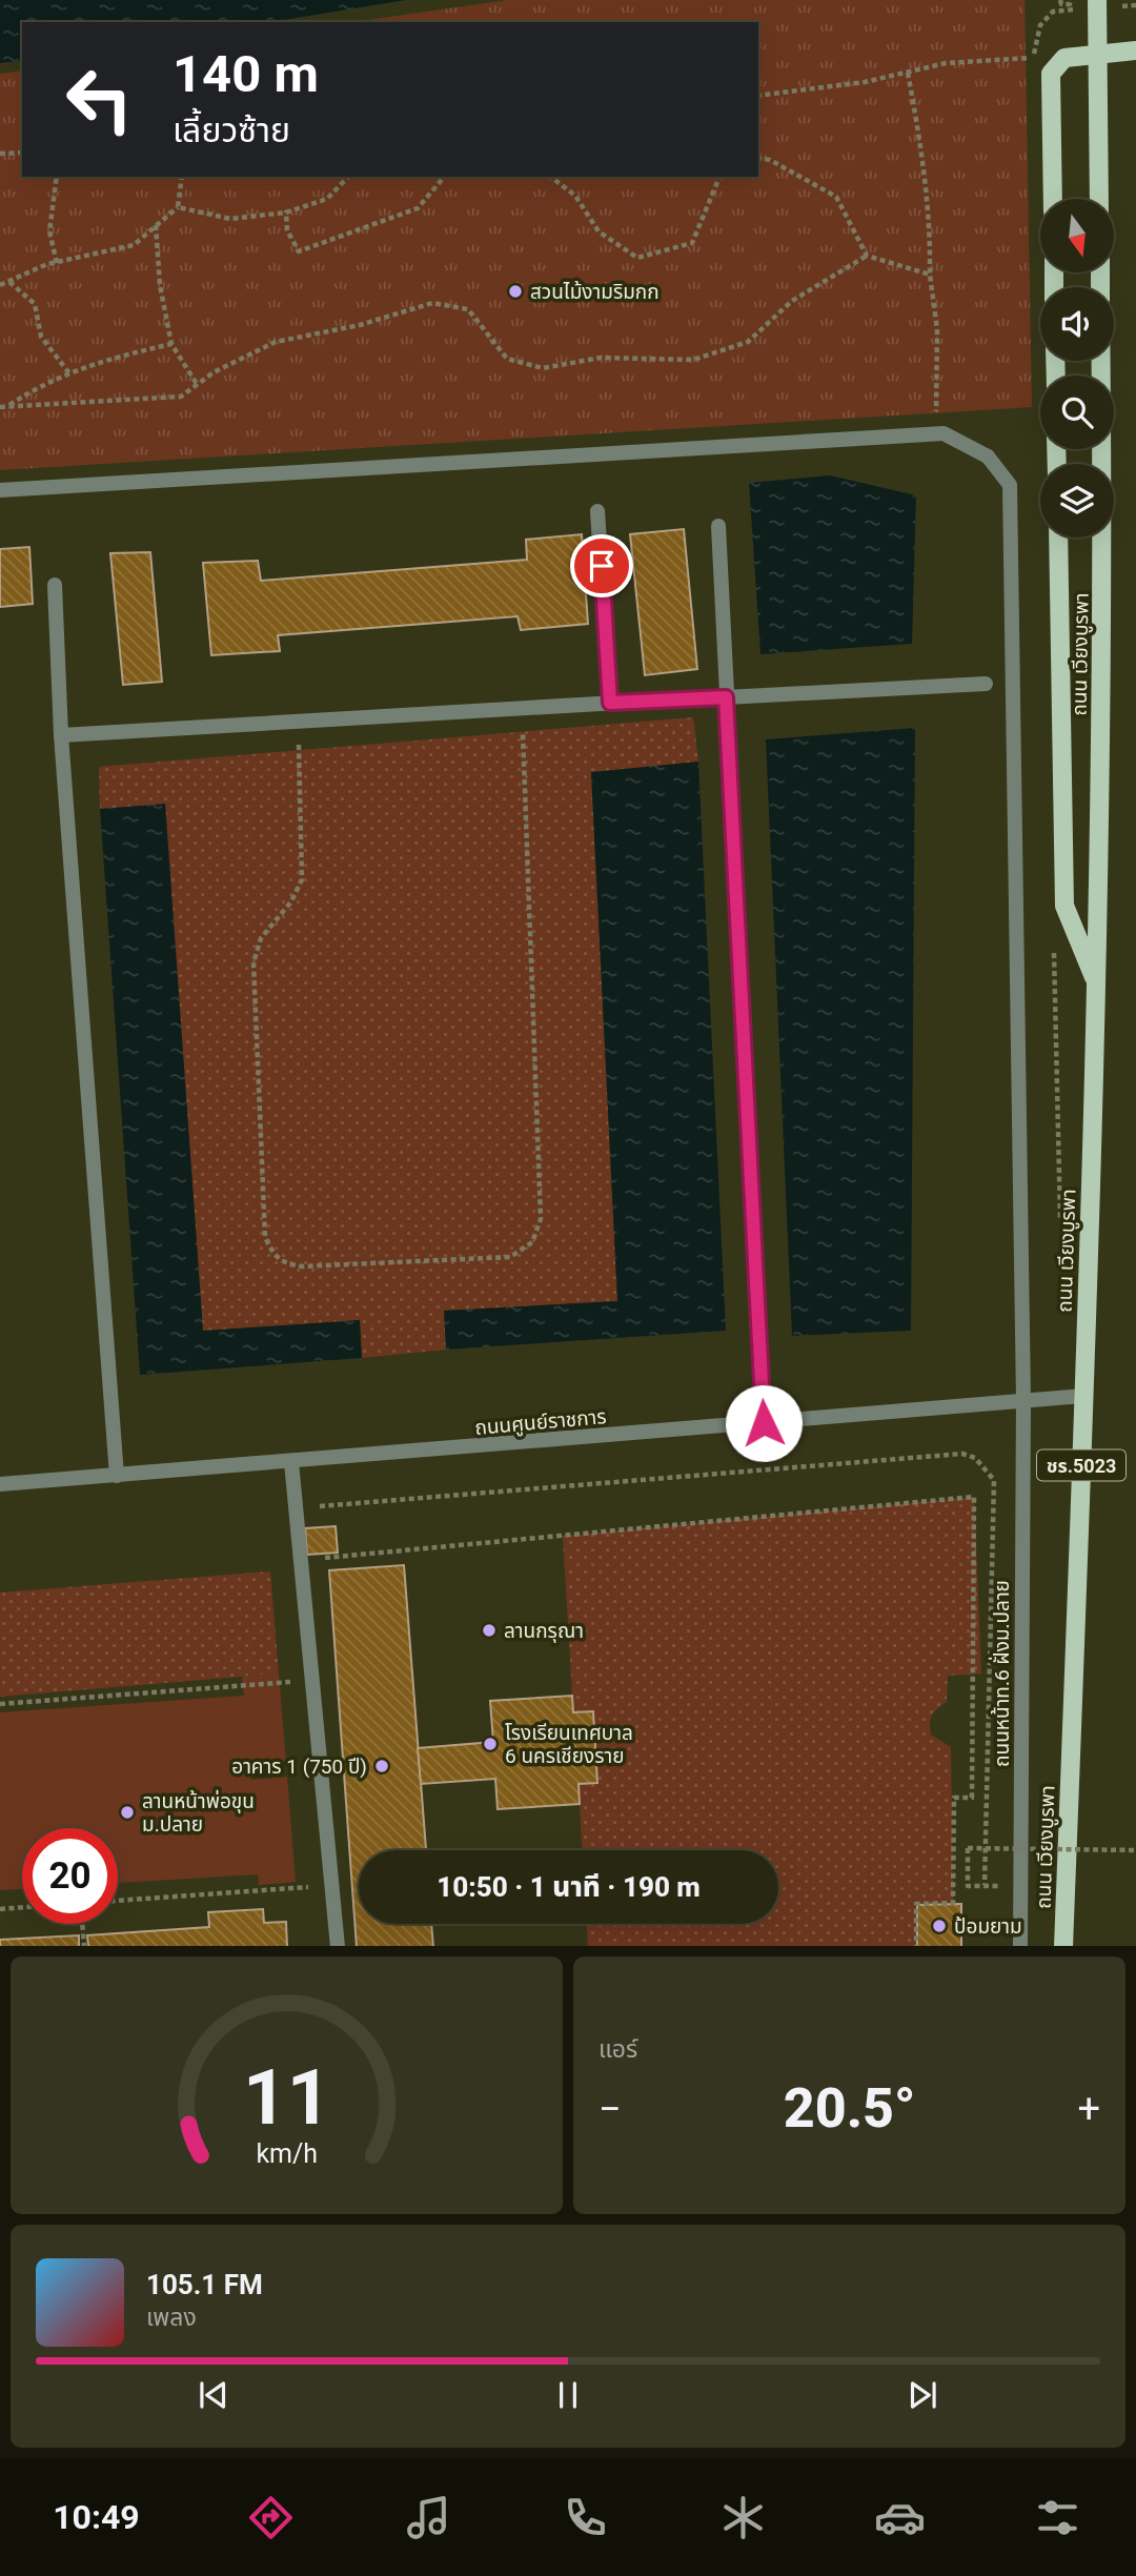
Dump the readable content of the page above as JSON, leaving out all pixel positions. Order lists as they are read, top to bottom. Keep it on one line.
{"streets":{"main road":["ถนน เวียงบูรพา","ชร.5023"],"street":["ถนนศูนย์ราชการ","ถนนหน้าท.6 ฝั่งม.ปลาย"]},"crossings":[["ถนน เวียงบูรพา","ถนนศูนย์ราชการ"],["ถนนศูนย์ราชการ","ถนนหน้าท.6 ฝั่งม.ปลาย"]],"places":["สวนไม้งามริมกก","ลานกรุณา","โรงเรียนเทศบาล 6 นครเชียงราย","อาคาร 1 (750 ปี)","ลานหน้าพ่อขุน ม.ปลาย","ป้อมยาม"],"north":"bottom","page":{"turn":["140 m","เลี้ยวซ้าย"],"limit":"20","trip":"10:50 · 1 นาที · 190 m","tile":"แอร์","heat":["−","20.5°","+"],"song":["105.1 FM","เพลง"],"tabs":"10:49","gauge":["11","km/h"]}}
